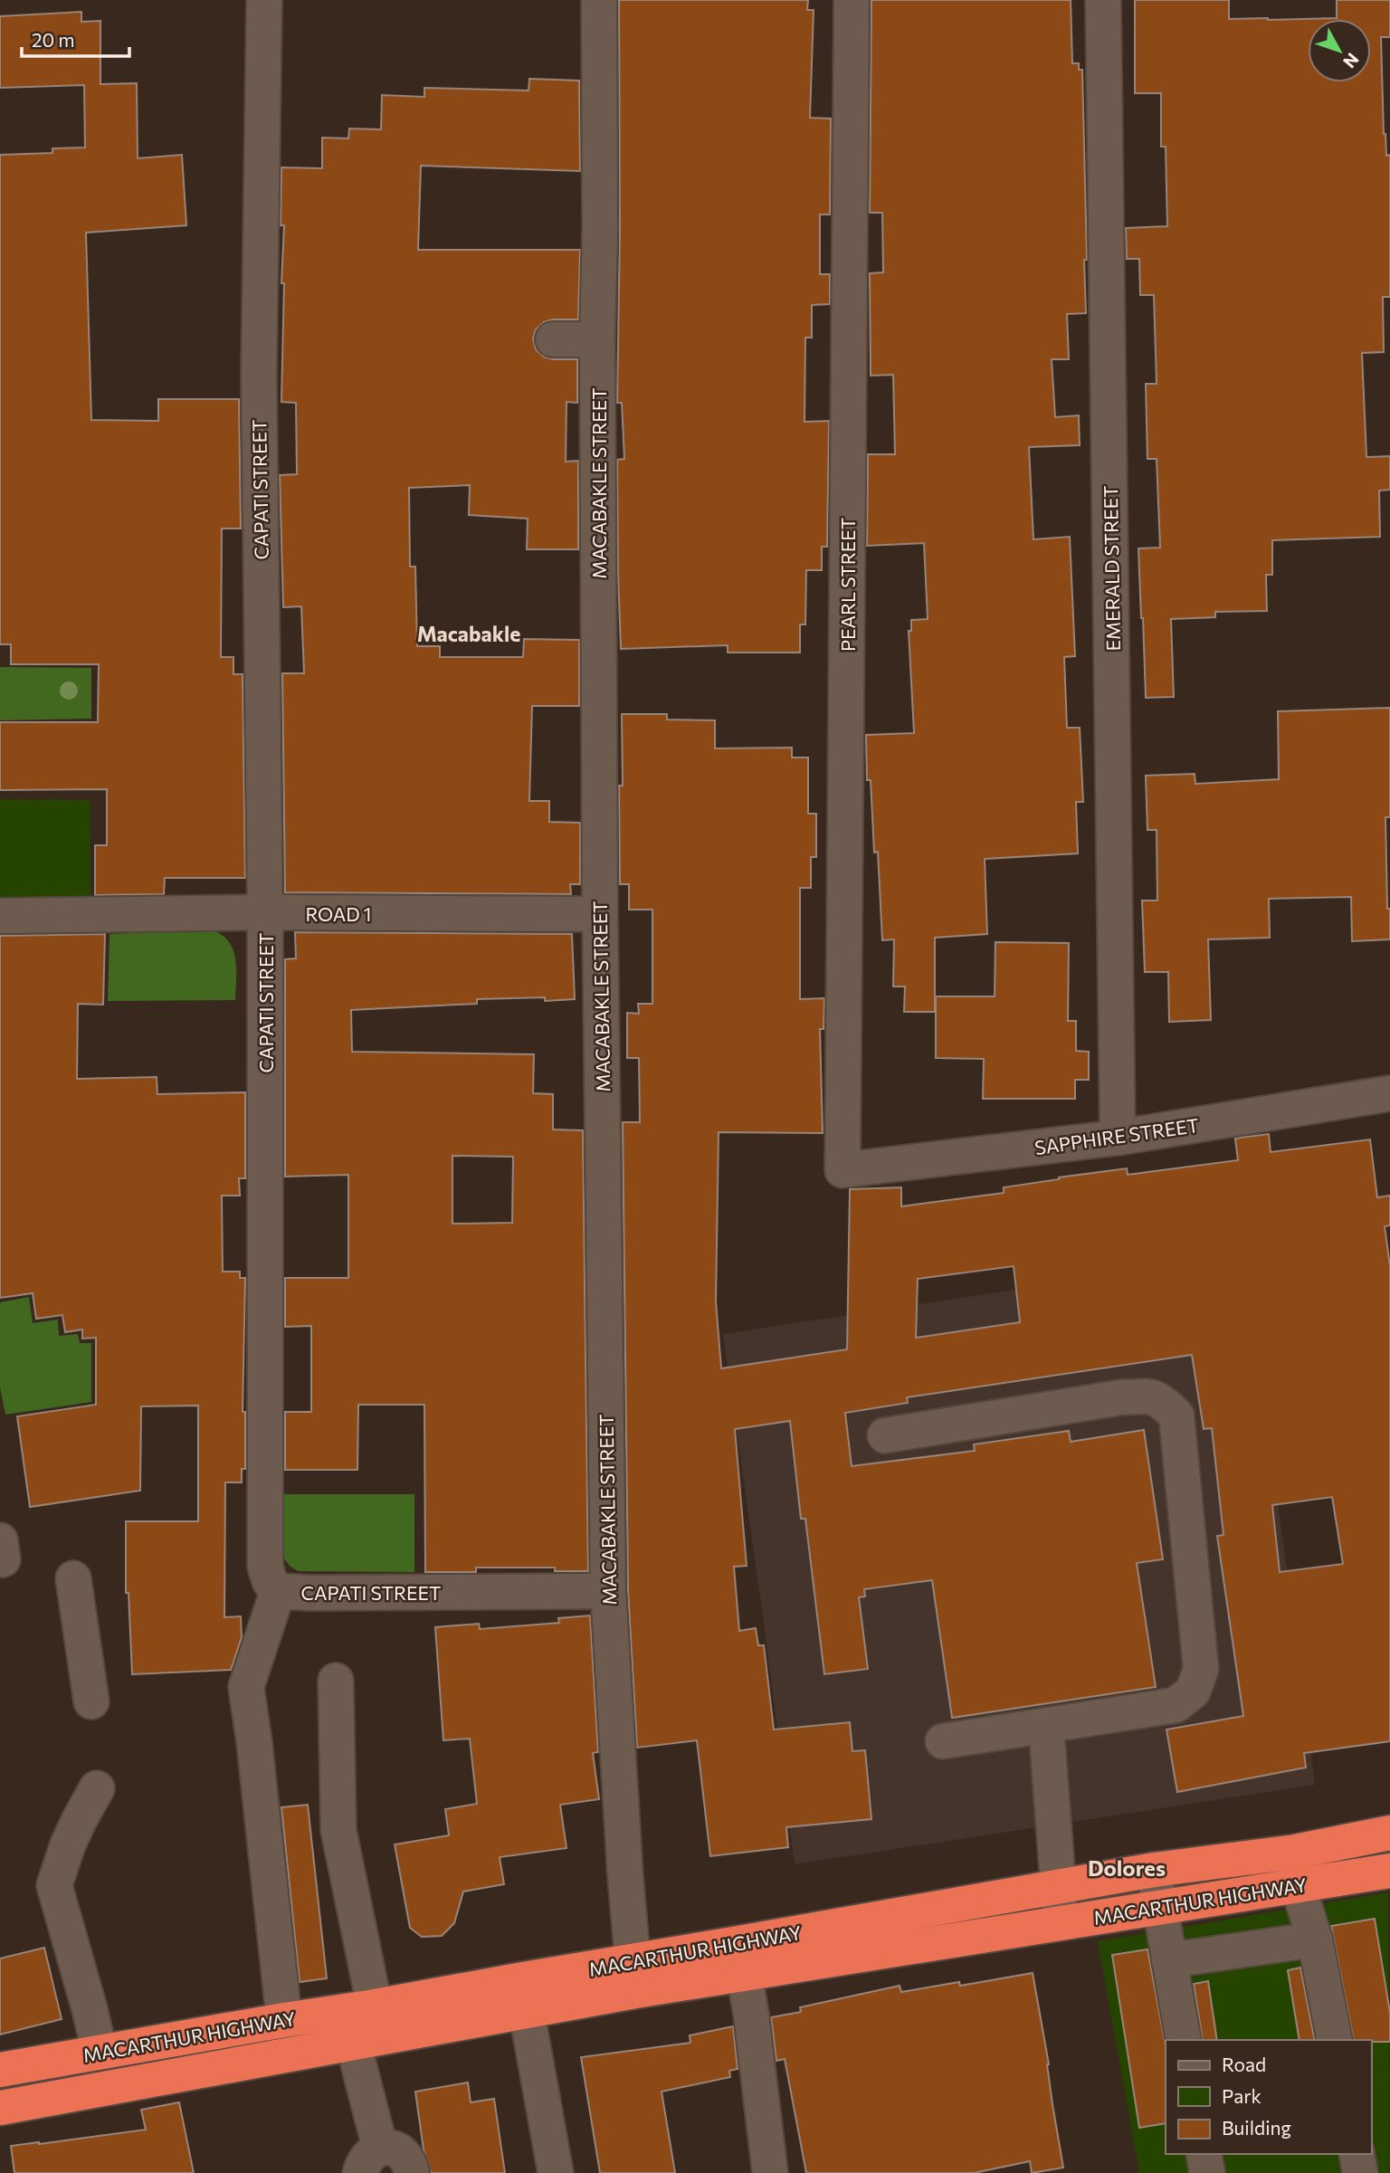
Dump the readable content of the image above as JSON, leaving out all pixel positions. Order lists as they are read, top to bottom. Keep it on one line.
{"streets":{"highway":["MACARTHUR HIGHWAY"],"street":["MACABAKLE STREET","CAPATI STREET","EMERALD STREET","PEARL STREET","ROAD 1","SAPPHIRE STREET"]},"crossings":[["MACABAKLE STREET","CAPATI STREET"],["MACABAKLE STREET","ROAD 1"],["MACABAKLE STREET","MACARTHUR HIGHWAY"],["CAPATI STREET","ROAD 1"],["EMERALD STREET","SAPPHIRE STREET"],["PEARL STREET","SAPPHIRE STREET"]],"districts":["Macabakle","Dolores"],"legend":["Road","Park","Building"],"scale_bar":"20 m","north":"bottom right"}
